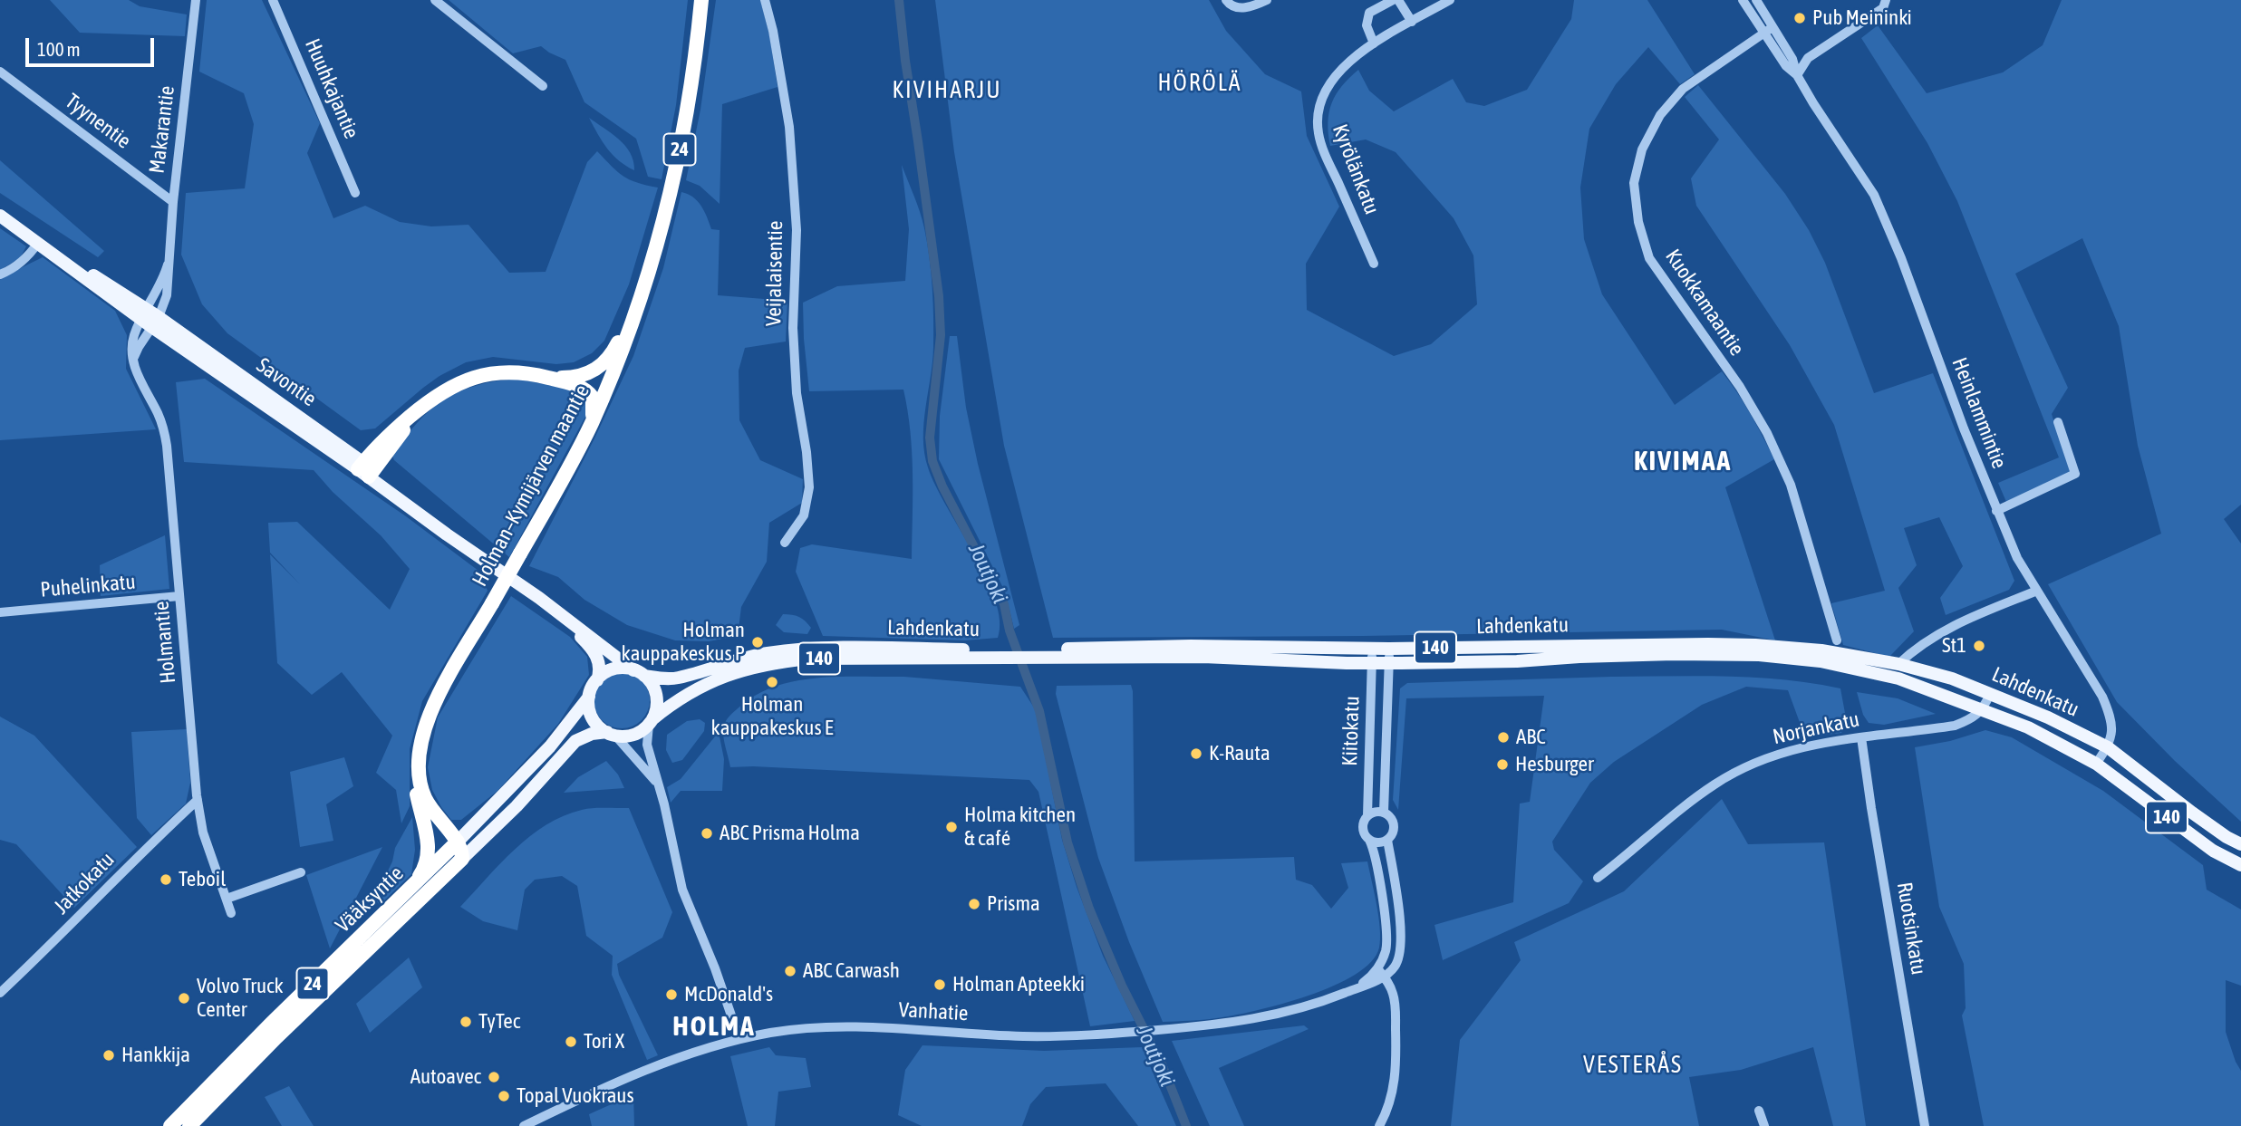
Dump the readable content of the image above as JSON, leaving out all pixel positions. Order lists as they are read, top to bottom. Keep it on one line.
{"streets":{"highway":["24","Holman–Kymijärven maantie","Vääksyntie"],"main road":["Savontie","Lahdenkatu","140"],"street":["Huuhkajantie","Tyynentie","Makarantie","Kyrölänkatu","Veijalaisentie","Kuokkamaantie","Heinlammintie","Puhelinkatu","Holmantie","Norjankatu","Kiitokatu","Jatkokatu","Ruotsinkatu","Vanhatie"]},"crossings":[["Tyynentie","Makarantie"],["Makarantie","Savontie"],["Makarantie","Holmantie"],["24","Holman–Kymijärven maantie"],["24","Vääksyntie"],["Kuokkamaantie","Heinlammintie"],["Savontie","Lahdenkatu"],["Savontie","Holmantie"],["Savontie","140"],["Savontie","Vääksyntie"],["Heinlammintie","Lahdenkatu"],["Holman–Kymijärven maantie","Vääksyntie"],["Puhelinkatu","Holmantie"],["Lahdenkatu","140"],["Lahdenkatu","Norjankatu"],["Lahdenkatu","Kiitokatu"],["Lahdenkatu","Vääksyntie"],["Holmantie","Jatkokatu"],["140","Vääksyntie"],["Norjankatu","Ruotsinkatu"]],"districts":["HÖRÖLÄ","KIVIHARJU","KIVIMAA","HOLMA","VESTERÅS"],"water":["Joutjoki"],"places":["Pub Meininki","Holman kauppakeskus P","St1","Holman kauppakeskus E","ABC","K-Rauta","Hesburger","Holma kitchen & café","ABC Prisma Holma","Teboil","Prisma","ABC Carwash","Holman Apteekki","McDonald's","Volvo Truck Center","TyTec","Tori X","Hankkija","Autoavec","Topal Vuokraus"],"scale_bar":"100 m"}
